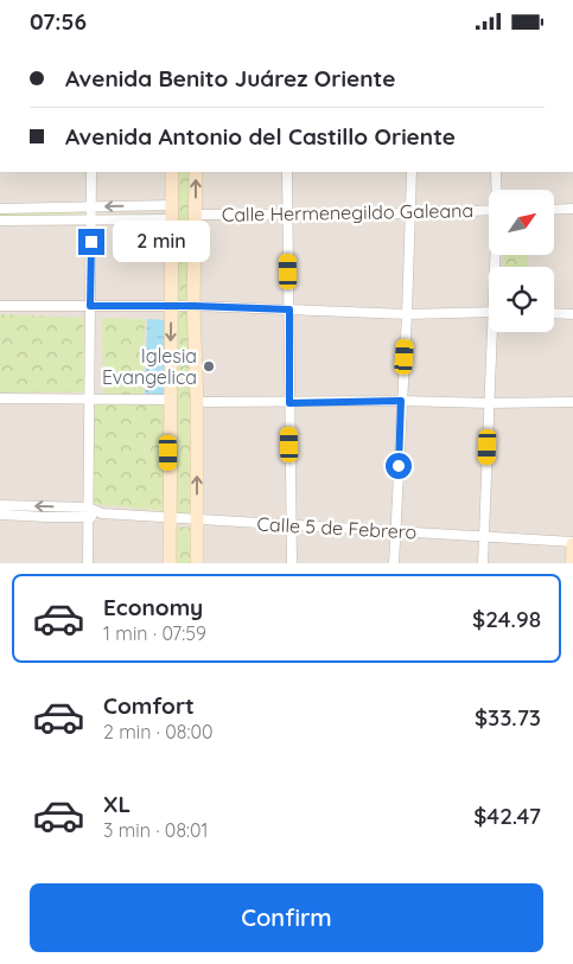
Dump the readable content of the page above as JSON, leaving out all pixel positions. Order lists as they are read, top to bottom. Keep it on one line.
{"streets":{"street":["Calle Hermenegildo Galeana","Calle 5 de Febrero"]},"places":["Iglesia Evangelica"],"north":"top right","page":{"status":"07:56","banner":["Avenida Benito Juárez Oriente","Avenida Antonio del Castillo Oriente"],"bubble":"2 min","list":[{"name":"Economy","note":"1 min · 07:59","value":"$24.98"},{"name":"Comfort","note":"2 min · 08:00","value":"$33.73"},{"name":"XL","note":"3 min · 08:01","value":"$42.47"}],"buttons":"Confirm"}}
